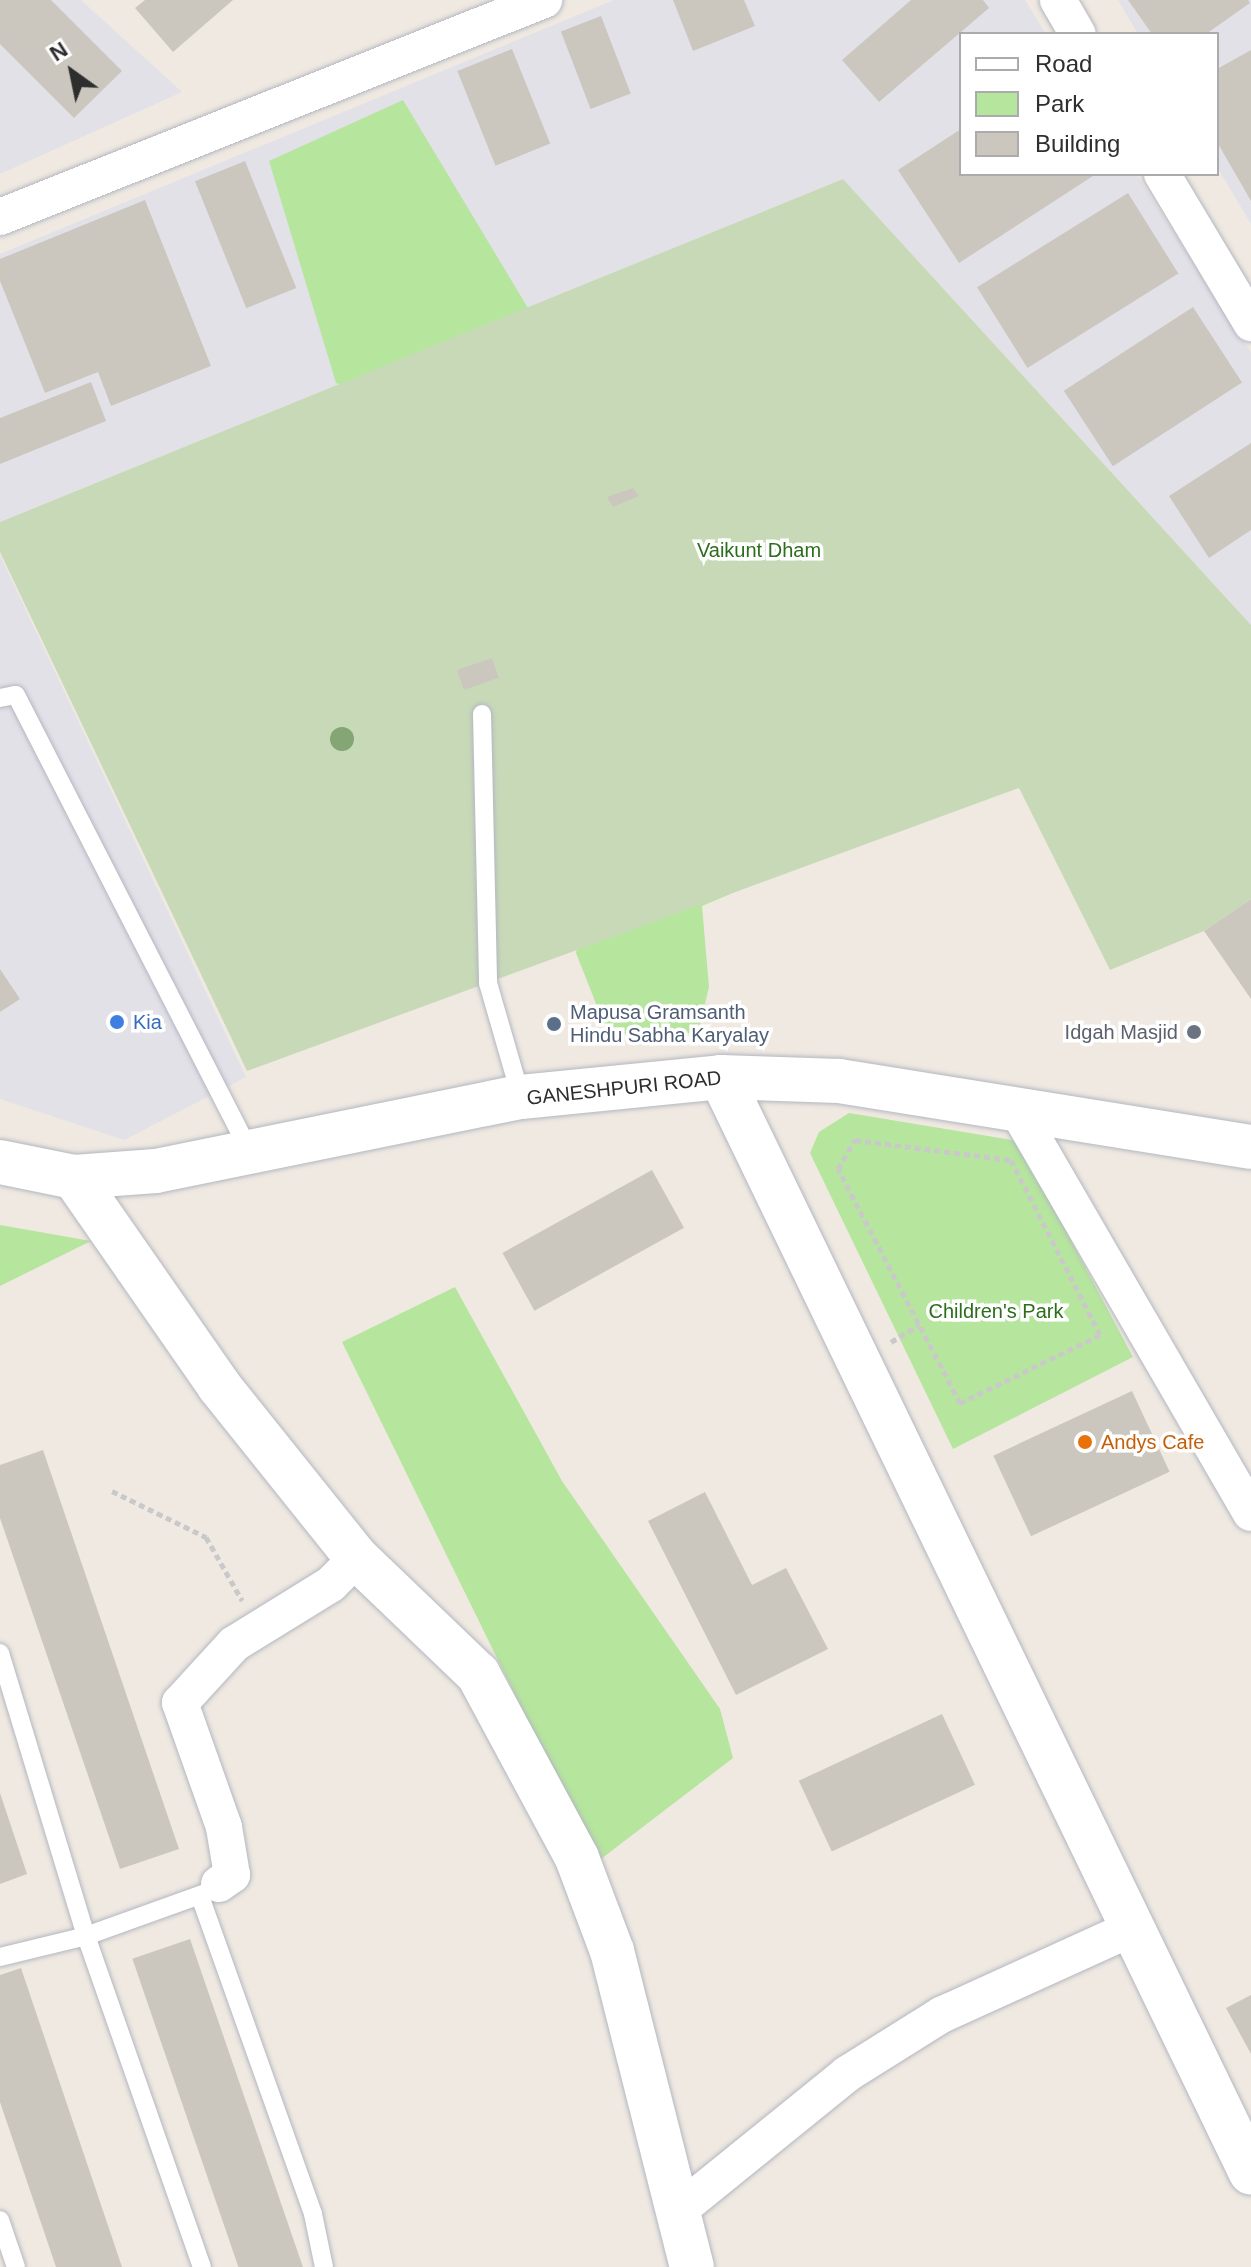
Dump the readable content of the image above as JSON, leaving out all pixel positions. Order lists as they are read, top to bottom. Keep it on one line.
{"streets":{"street":["GANESHPURI ROAD"]},"parks":["Vaikunt Dham","Children's Park"],"places":["Kia","Mapusa Gramsanth Hindu Sabha Karyalay","Idgah Masjid","Andys Cafe"],"legend":["Road","Park","Building"],"north":"top left"}
